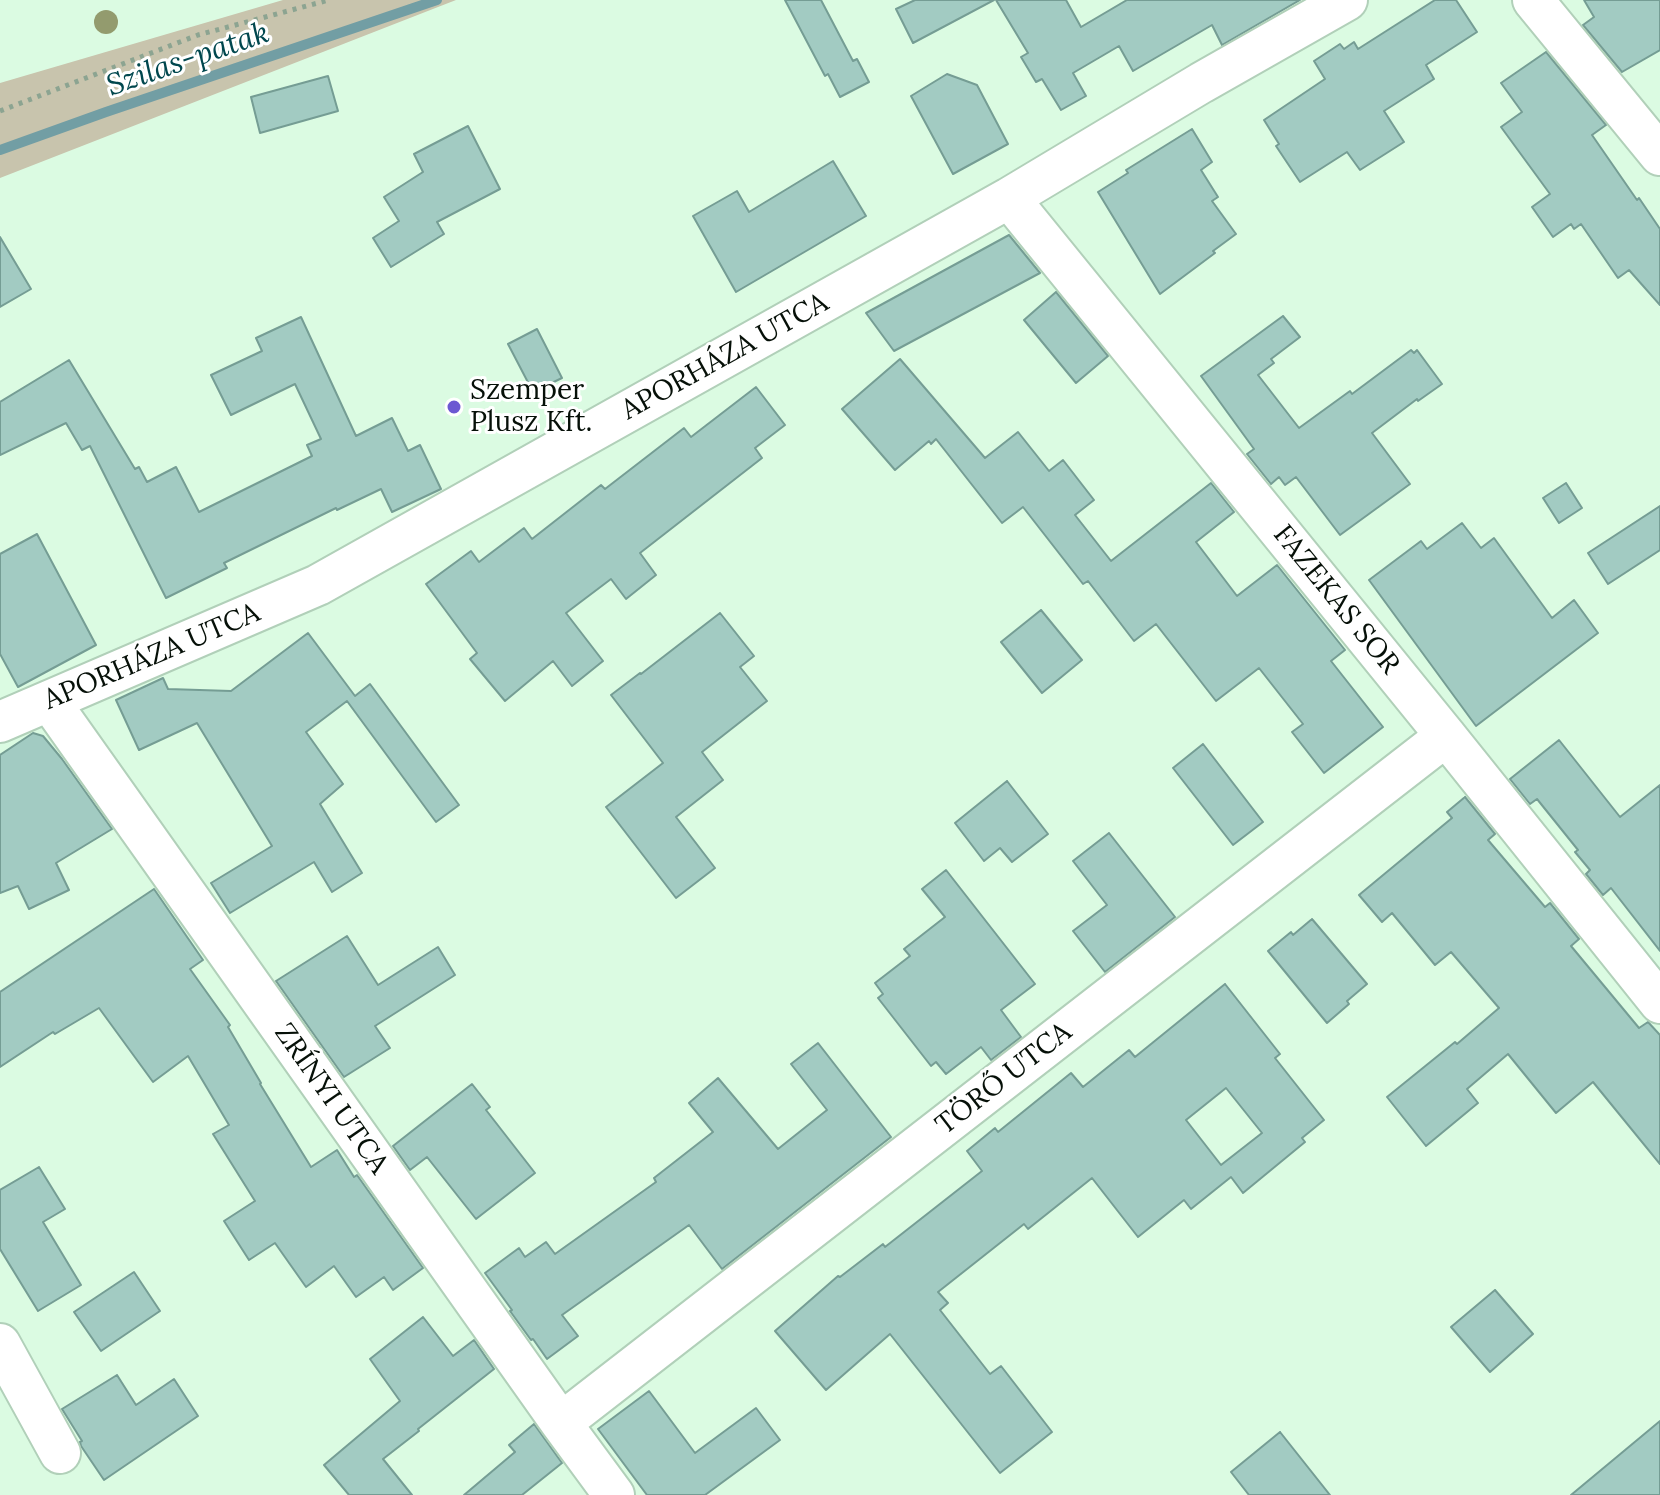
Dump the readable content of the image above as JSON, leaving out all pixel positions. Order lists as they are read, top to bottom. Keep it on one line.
{"streets":{"street":["APORHÁZA UTCA","FAZEKAS SOR","TÖRŐ UTCA","ZRÍNYI UTCA"]},"crossings":[["APORHÁZA UTCA","FAZEKAS SOR"],["APORHÁZA UTCA","ZRÍNYI UTCA"],["FAZEKAS SOR","TÖRŐ UTCA"],["TÖRŐ UTCA","ZRÍNYI UTCA"]],"water":["Szilas-patak"],"places":["Szemper Plusz Kft."]}
